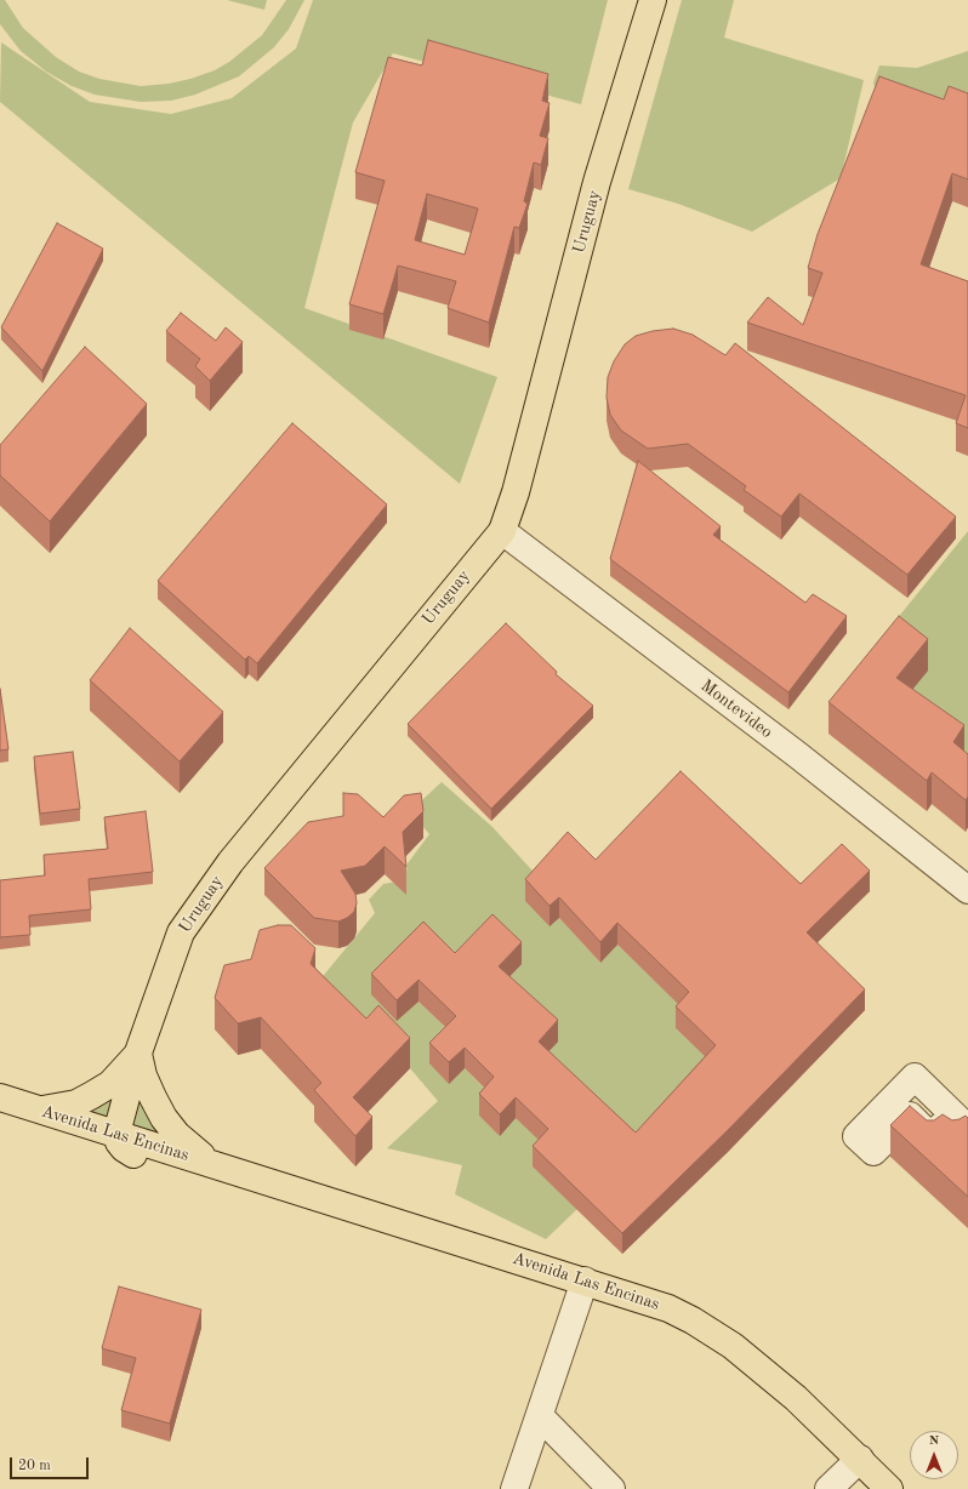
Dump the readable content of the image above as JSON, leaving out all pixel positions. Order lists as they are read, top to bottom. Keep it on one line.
{"streets":{"main road":["Uruguay","Avenida Las Encinas"],"street":["Montevideo"]},"crossings":[["Uruguay","Montevideo"],["Uruguay","Avenida Las Encinas"]],"scale_bar":"20 m","north":"top"}
